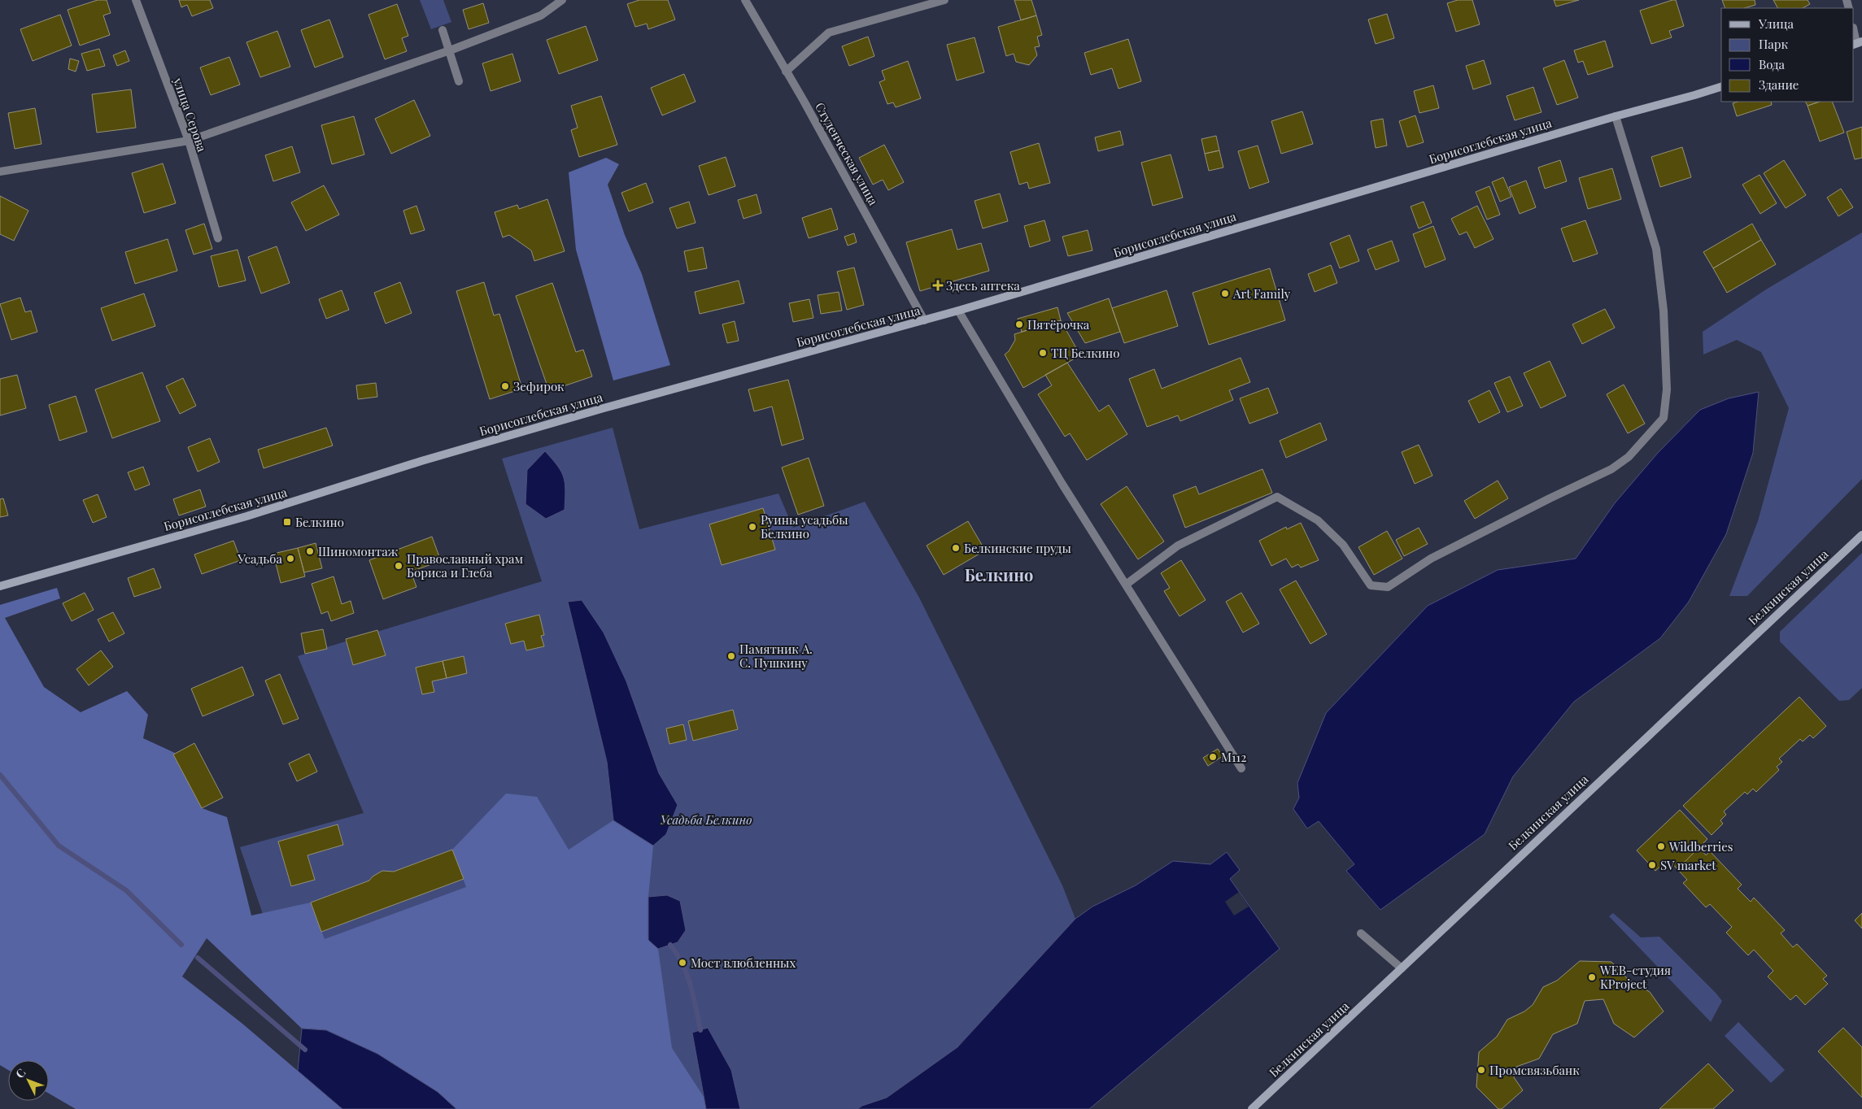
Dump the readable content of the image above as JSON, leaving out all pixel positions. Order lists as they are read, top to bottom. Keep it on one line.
{"streets":{"street":["улица Серова","Борисоглебская улица","Студенческая улица","Белкинская улица"]},"crossings":[["Борисоглебская улица","Студенческая улица"]],"districts":["Белкино"],"parks":["Усадьба Белкино"],"places":{"health":["Здесь аптека"],"other":["Art Family","Пятёрочка","ТЦ Белкино","Зефирок","Руины усадьбы Белкино","Белкинские пруды","Шиномонтаж","Усадьба","Православный храм Бориса и Глеба","Памятник А. С. Пушкину","М112","Wildberries","SV market","Мост влюбленных","WEB-студия KProject","Промсвязьбанк"],"transit":["Белкино"]},"legend":["Улица","Парк","Вода","Здание"],"north":"top left"}
